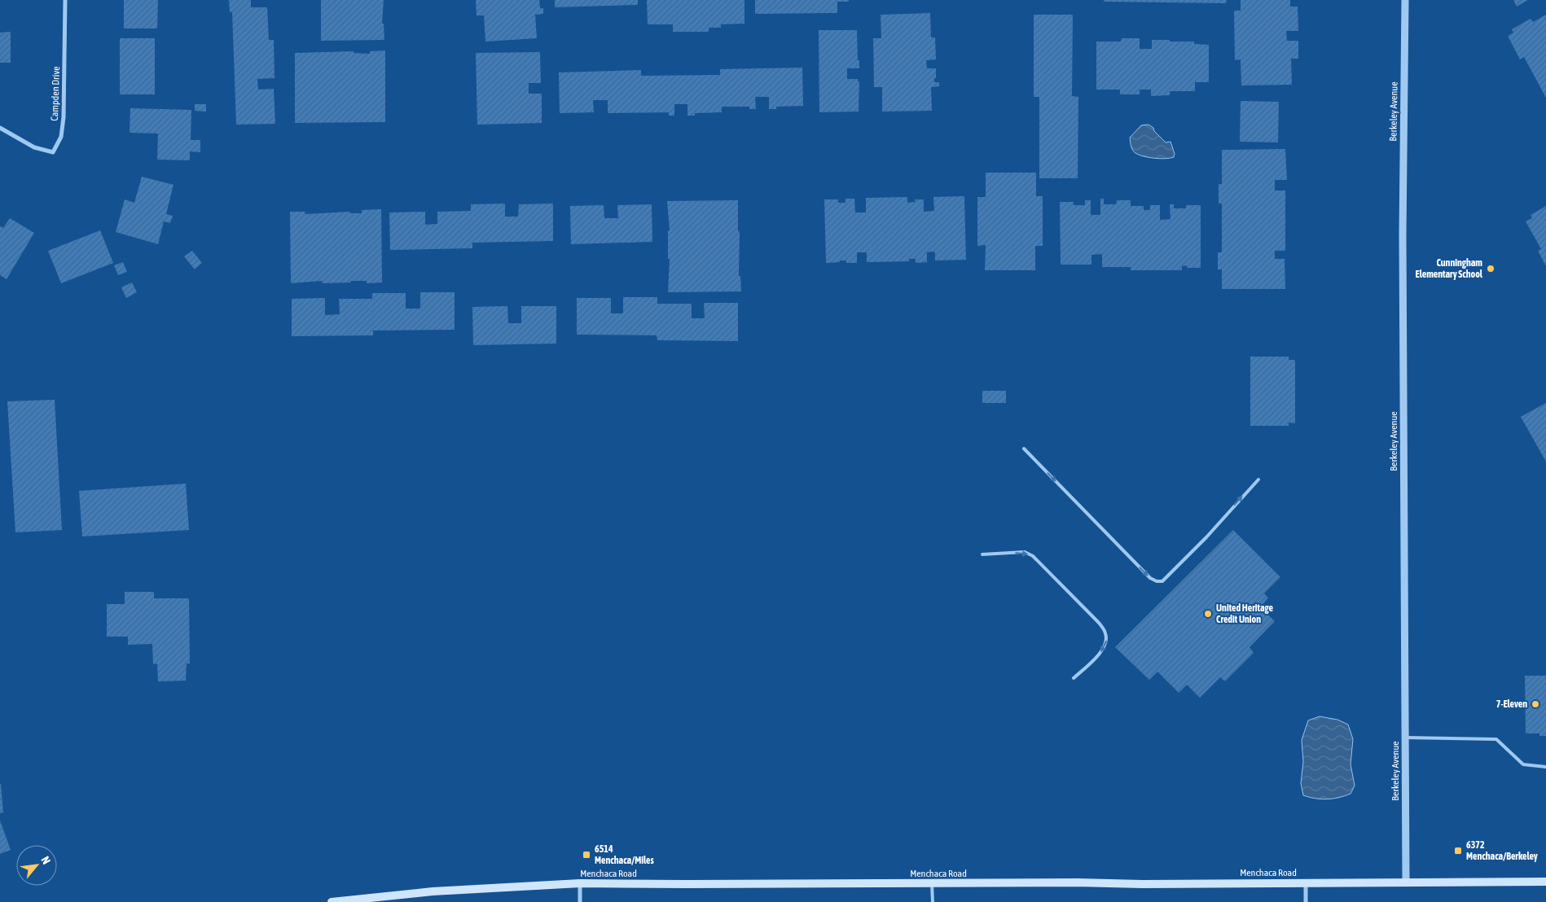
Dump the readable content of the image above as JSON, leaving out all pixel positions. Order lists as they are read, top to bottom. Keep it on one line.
{"streets":{"main road":["Menchaca Road"],"street":["Campden Drive","Berkeley Avenue"]},"crossings":[["Berkeley Avenue","Menchaca Road"]],"places":{"other":["Cunningham Elementary School","United Heritage Credit Union","7-Eleven"],"transit":["6372 Menchaca/Berkeley","6514 Menchaca/Miles"]},"north":"top right"}
